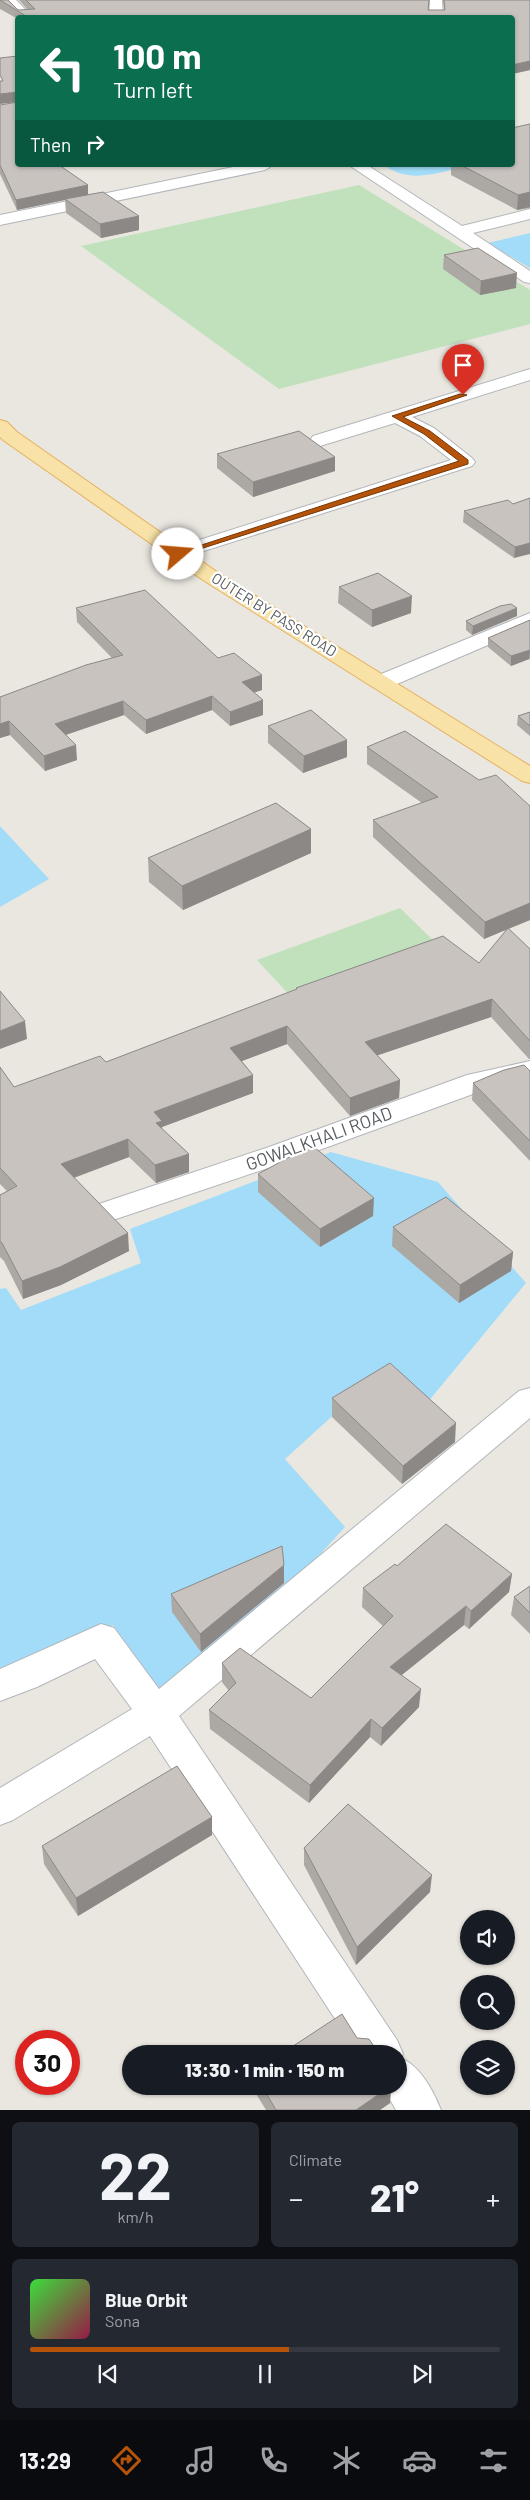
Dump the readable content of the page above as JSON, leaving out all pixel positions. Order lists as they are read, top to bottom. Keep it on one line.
{"streets":{"main road":["OUTER BY PASS ROAD"],"street":["GOWALKHALI ROAD"]},"page":{"turn":["100 m","Turn left"],"then":"Then","limit":"30","trip":"13:30 · 1 min · 150 m","tile":[["22","km/h"],"Climate"],"heat":["−","21°","+"],"song":["Blue Orbit","Sona"],"tabs":"13:29"}}
